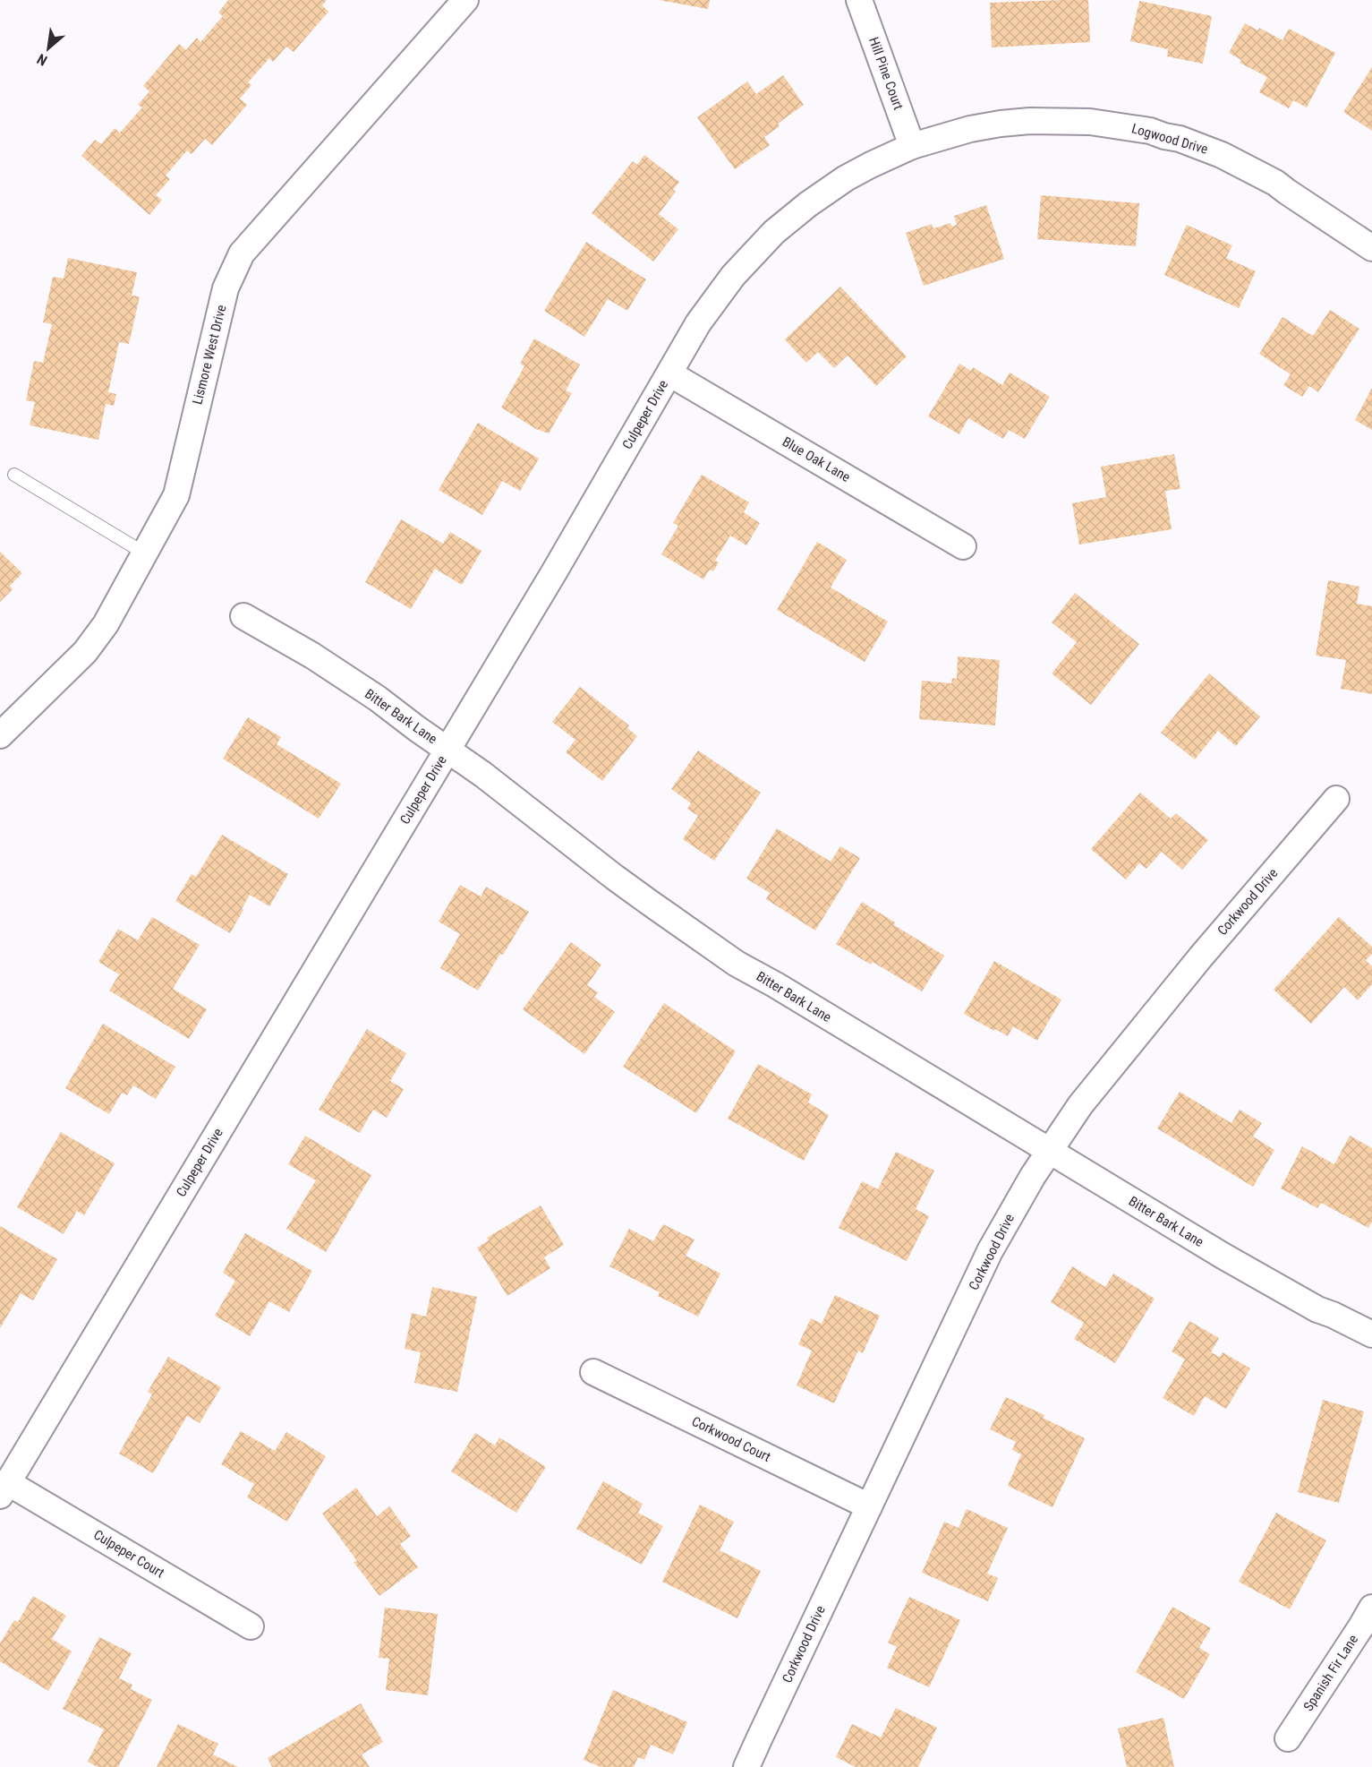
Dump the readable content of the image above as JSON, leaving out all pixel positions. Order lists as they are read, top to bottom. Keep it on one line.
{"streets":{"street":["Hill Pine Court","Logwood Drive","Lismore West Drive","Culpeper Drive","Blue Oak Lane","Bitter Bark Lane","Corkwood Drive","Corkwood Court","Culpeper Court","Spanish Fir Lane"]},"crossings":[["Hill Pine Court","Logwood Drive"],["Hill Pine Court","Culpeper Drive"],["Logwood Drive","Culpeper Drive"],["Culpeper Drive","Blue Oak Lane"],["Culpeper Drive","Bitter Bark Lane"],["Culpeper Drive","Culpeper Court"],["Bitter Bark Lane","Corkwood Drive"],["Corkwood Drive","Corkwood Court"]],"north":"bottom left"}
